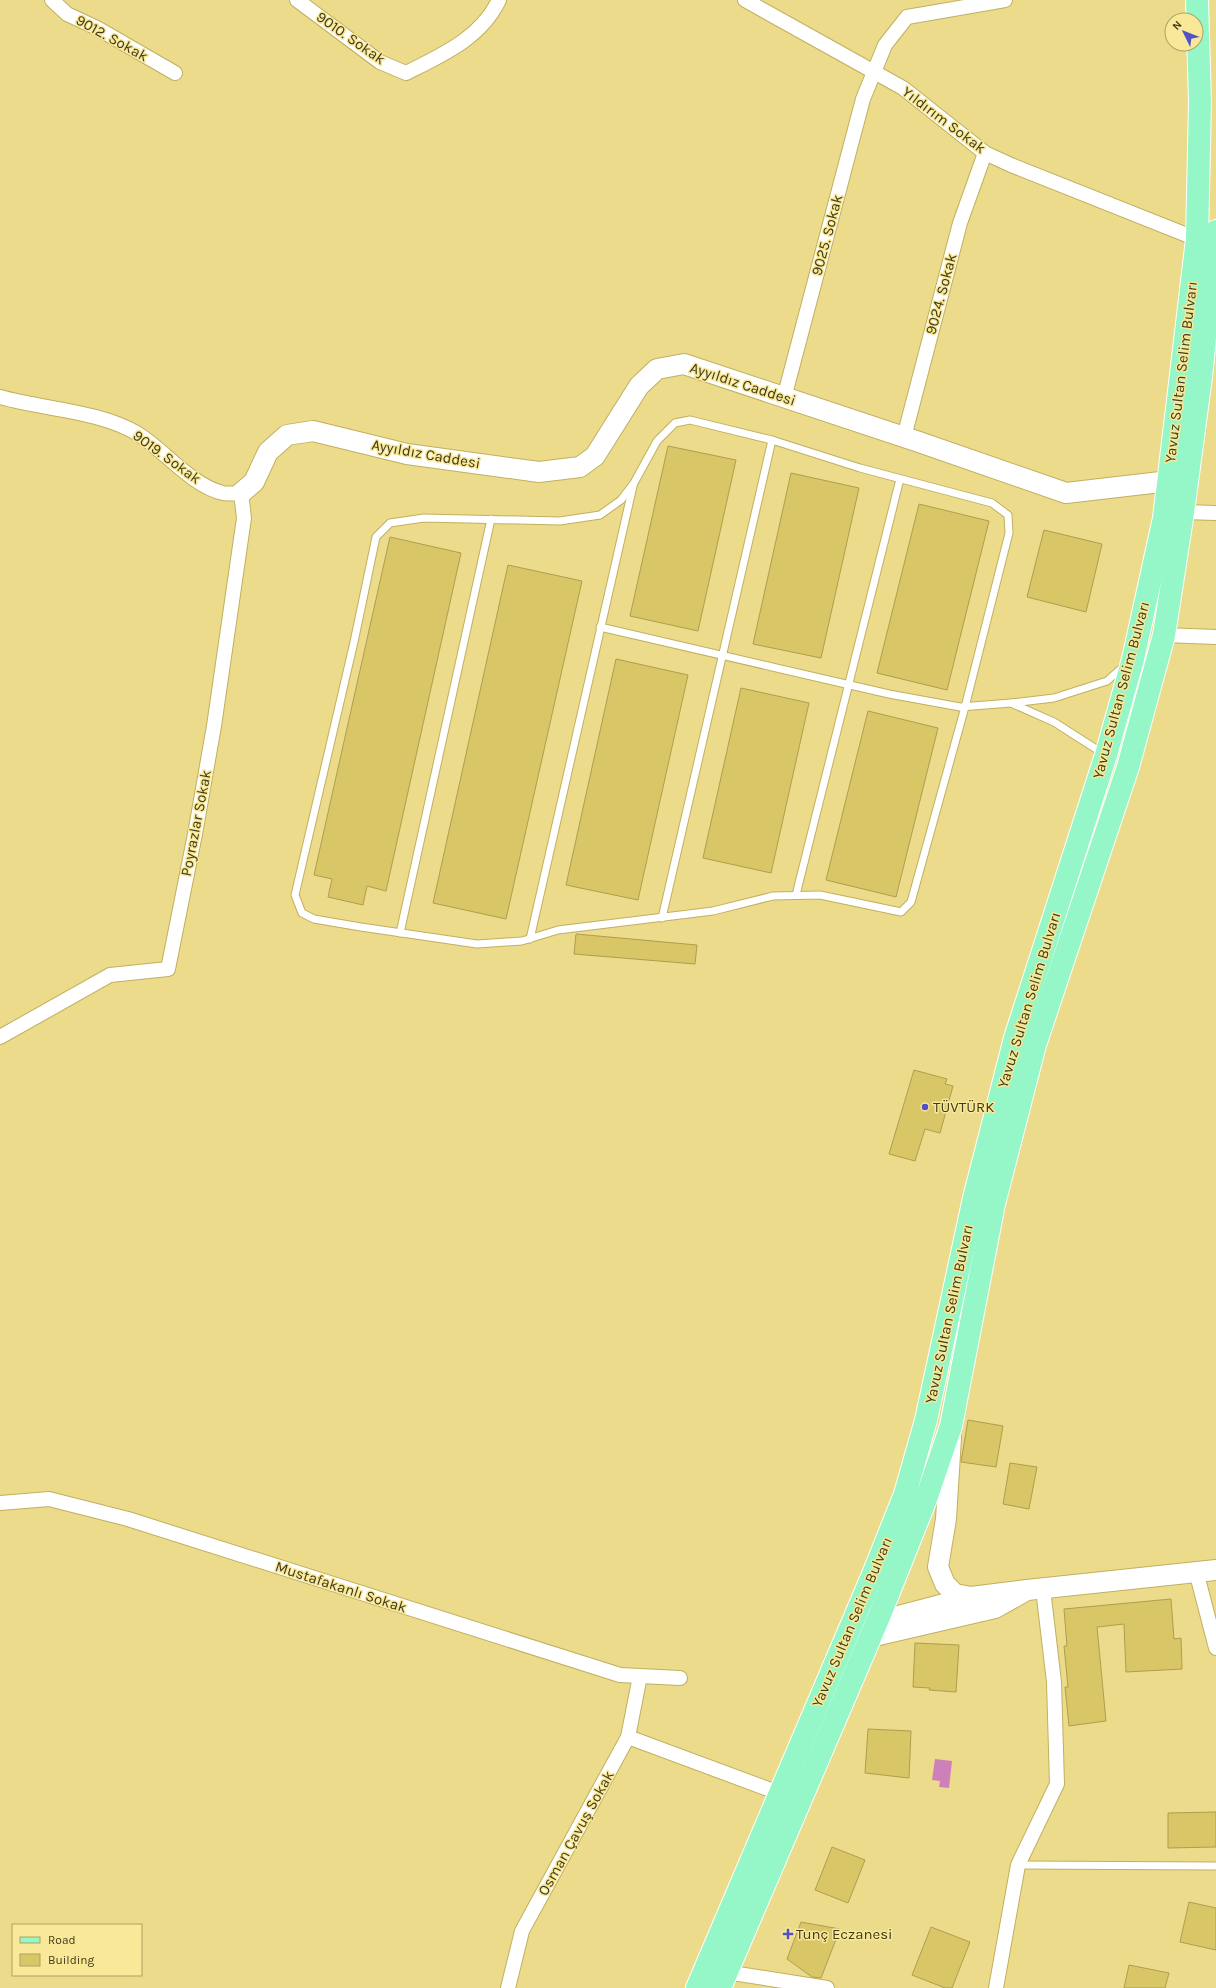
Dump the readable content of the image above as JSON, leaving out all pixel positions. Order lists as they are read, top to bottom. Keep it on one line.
{"streets":{"main road":["Yavuz Sultan Selim Bulvarı"],"street":["9012. Sokak","9010. Sokak","Yıldırım Sokak","9025. Sokak","9024. Sokak","Ayyıldız Caddesi","9019. Sokak","Poyrazlar Sokak","Mustafakanlı Sokak","Osman Çavuş Sokak"]},"crossings":[["Yıldırım Sokak","9025. Sokak"],["Yıldırım Sokak","9024. Sokak"],["Yıldırım Sokak","Yavuz Sultan Selim Bulvarı"],["9025. Sokak","Ayyıldız Caddesi"],["9024. Sokak","Ayyıldız Caddesi"],["Yavuz Sultan Selim Bulvarı","Ayyıldız Caddesi"],["Ayyıldız Caddesi","9019. Sokak"],["Ayyıldız Caddesi","Poyrazlar Sokak"],["9019. Sokak","Poyrazlar Sokak"],["Mustafakanlı Sokak","Osman Çavuş Sokak"]],"places":{"other":["TÜVTÜRK"],"health":["Tunç Eczanesi"]},"legend":["Road","Building"],"north":"top left"}
